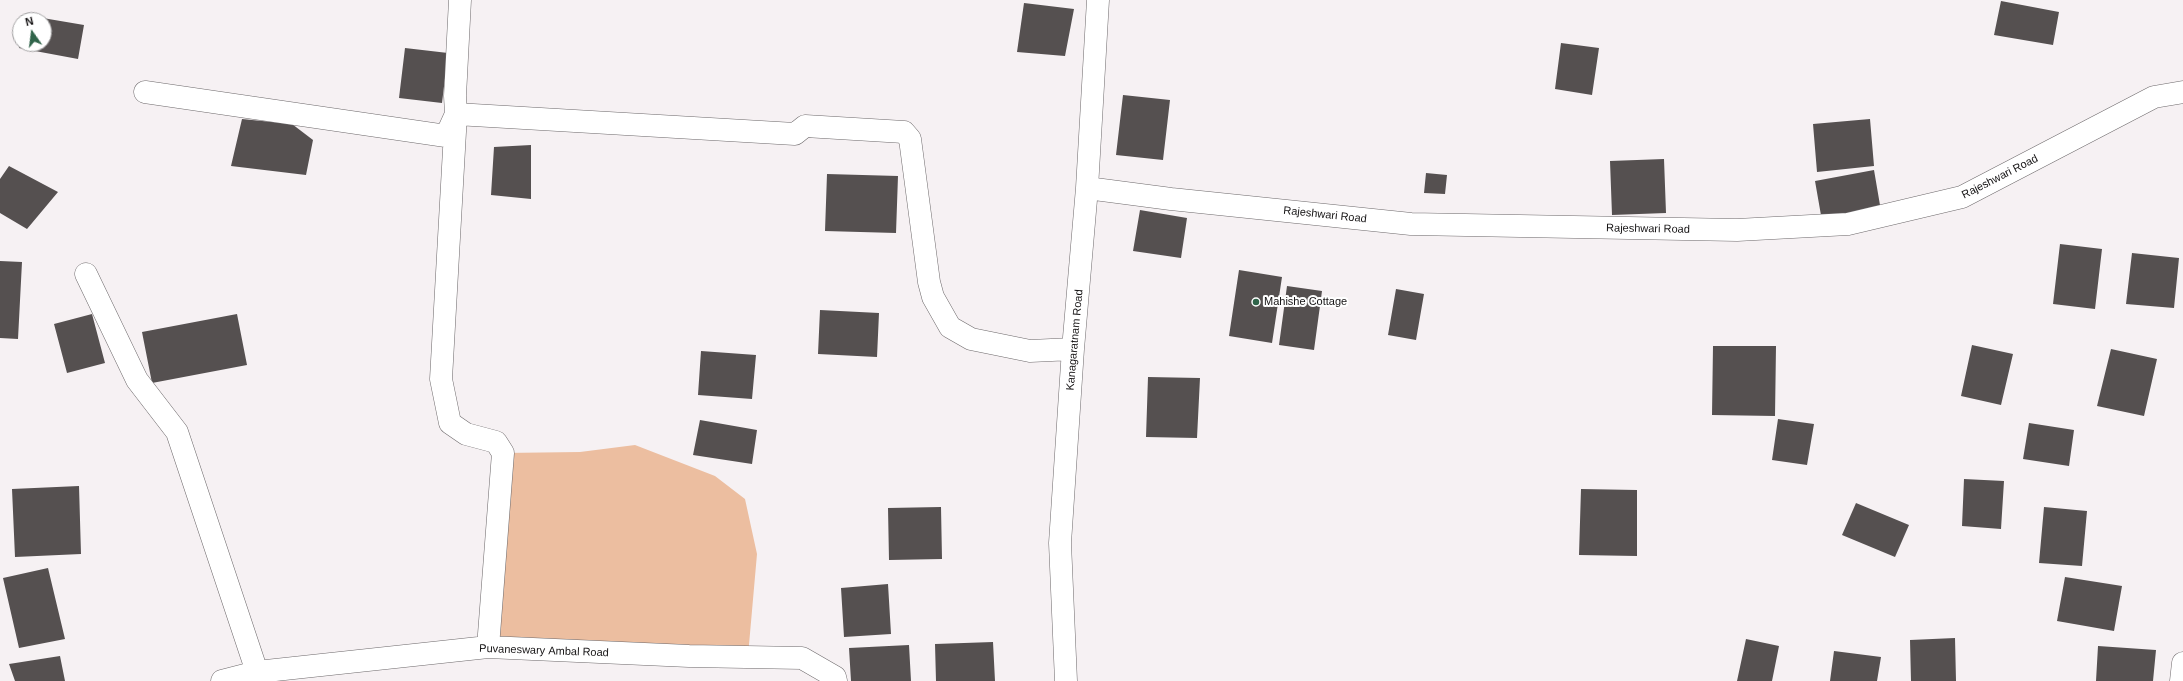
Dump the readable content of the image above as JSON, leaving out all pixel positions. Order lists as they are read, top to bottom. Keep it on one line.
{"streets":{"street":["Rajeshwari Road","Kanagaratnam Road","Puvaneswary Ambal Road"]},"crossings":[["Rajeshwari Road","Kanagaratnam Road"]],"places":["Mahishe Cottage"],"north":"top"}
